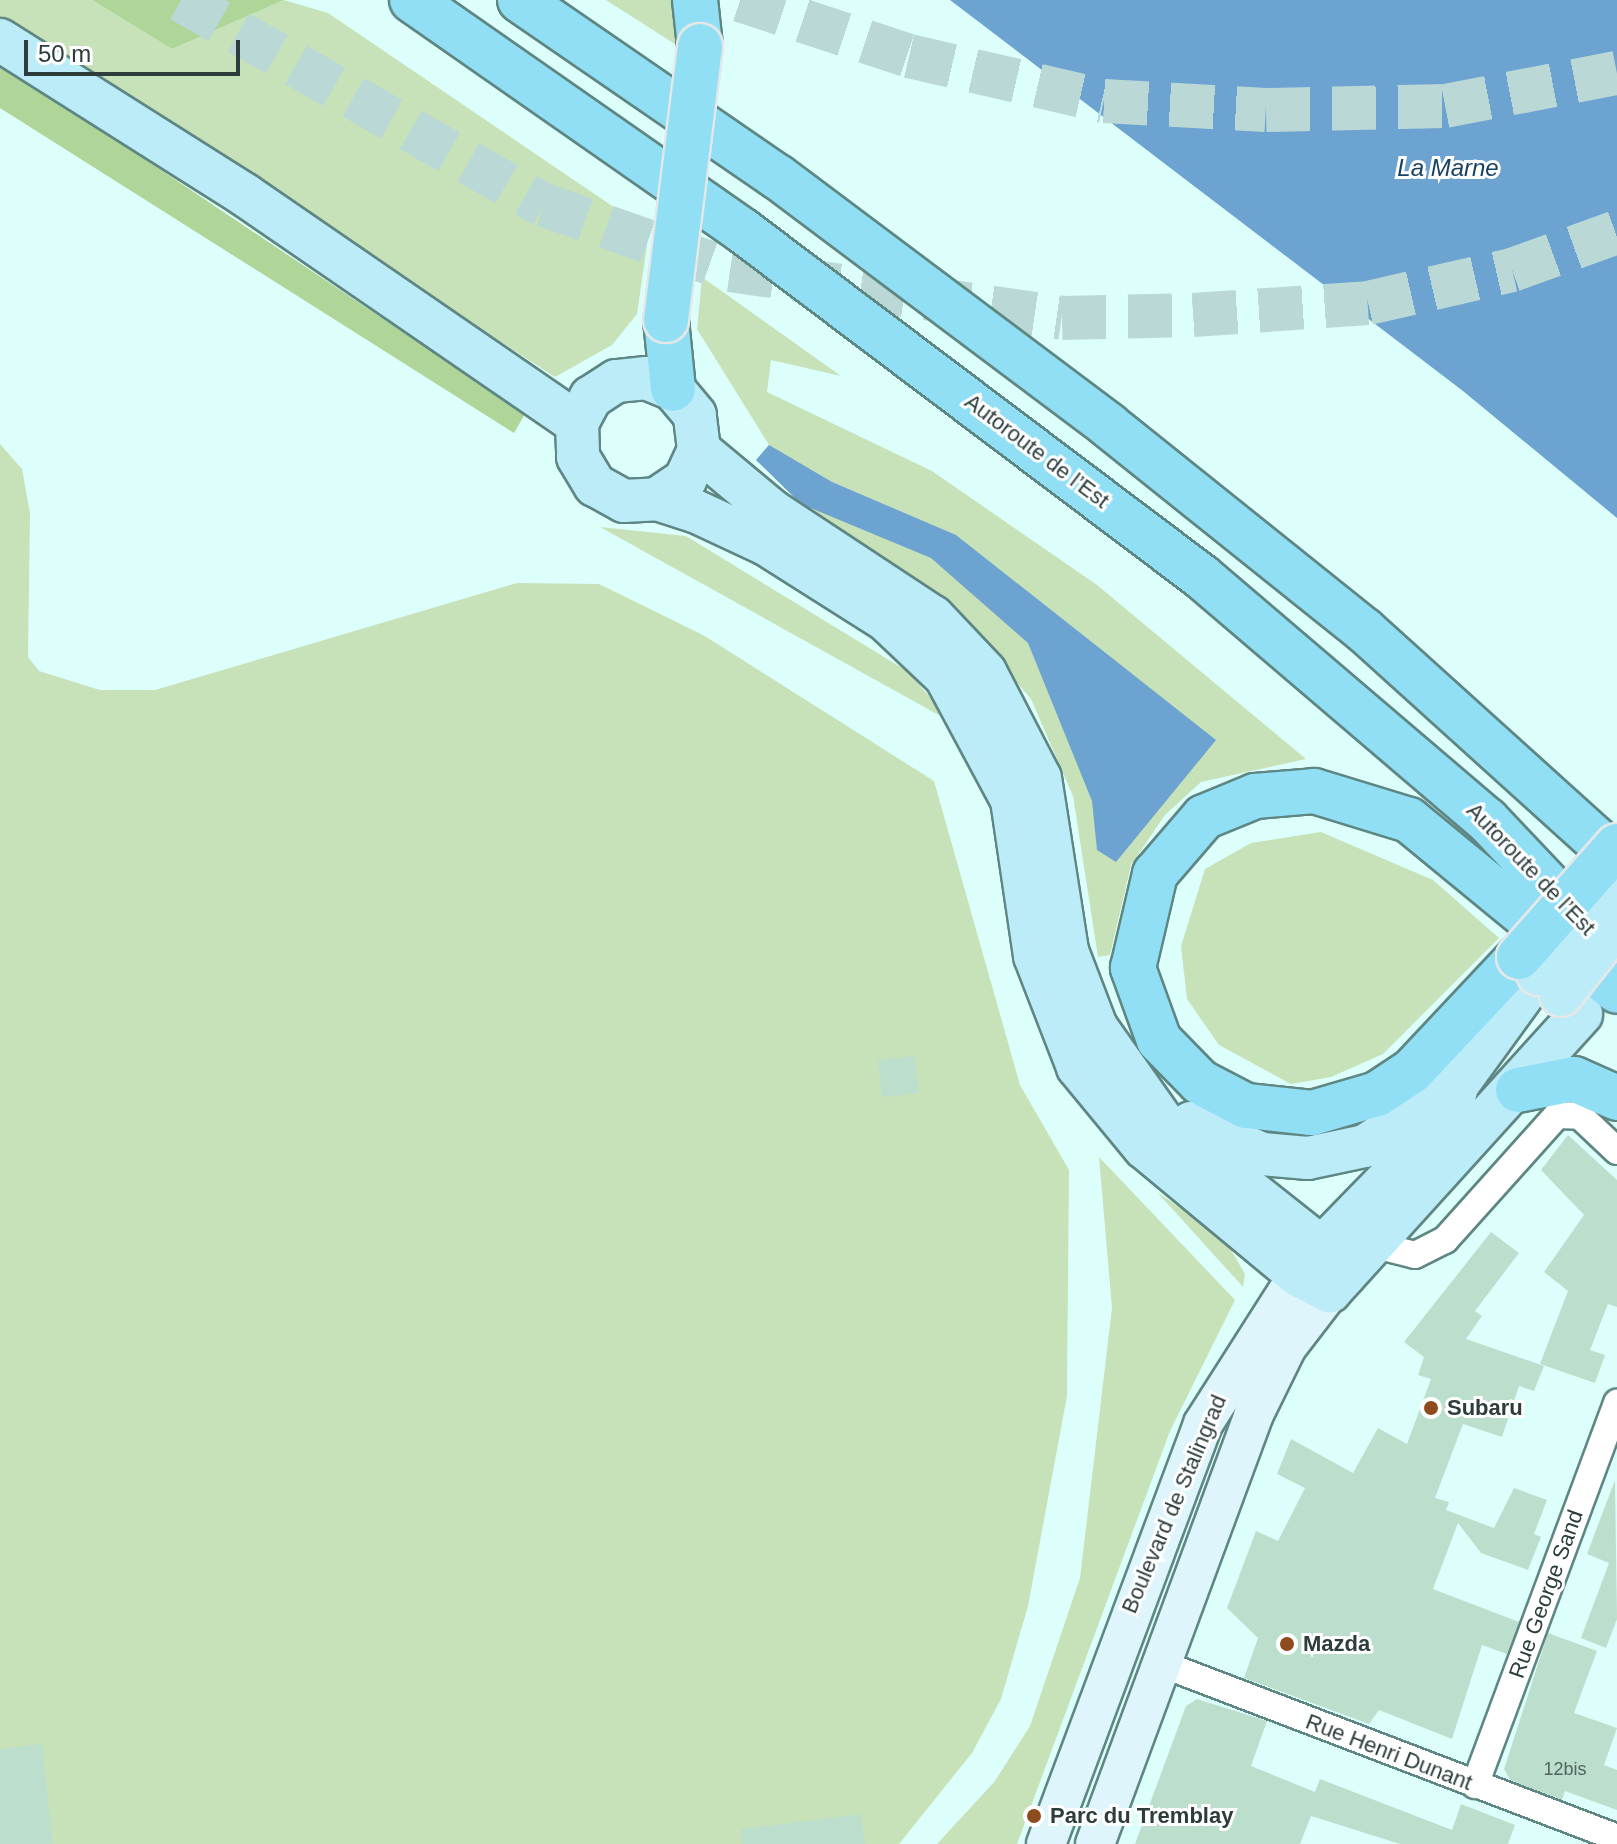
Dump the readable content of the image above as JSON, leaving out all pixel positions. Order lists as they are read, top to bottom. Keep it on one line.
{"streets":{"highway":["Autoroute de l’Est"],"main road":["Boulevard de Stalingrad"],"street":["Rue George Sand","Rue Henri Dunant"]},"crossings":[["Boulevard de Stalingrad","Rue Henri Dunant"],["Rue George Sand","Rue Henri Dunant"]],"water":["La Marne"],"places":["Subaru","Mazda","Parc du Tremblay"],"house_numbers":["12bis"],"scale_bar":"50 m"}
